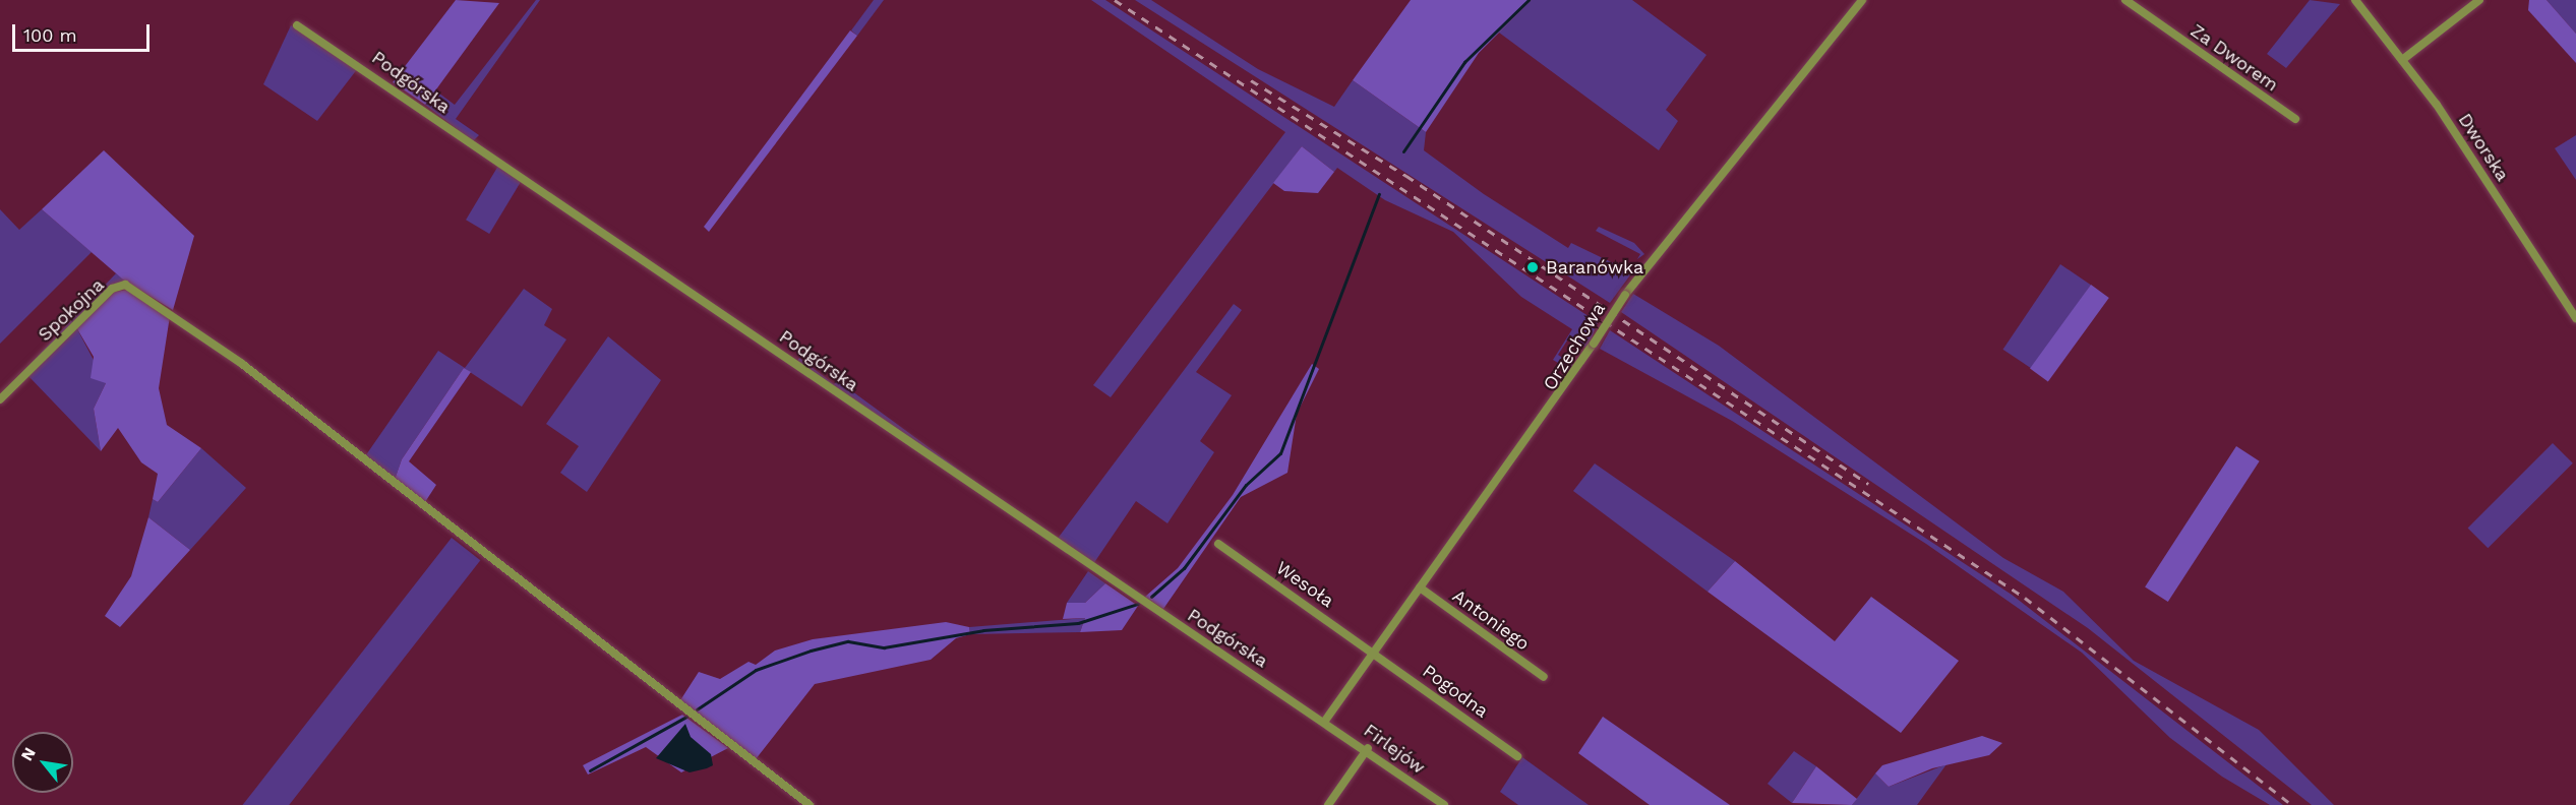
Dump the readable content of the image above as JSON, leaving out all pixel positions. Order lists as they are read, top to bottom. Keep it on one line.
{"streets":{"street":["Za Dworem","Podgórska","Dworska","Spokojna","Orzechowa","Wesoła","Antoniego","Pogodna","Firlejów"]},"crossings":[["Podgórska","Orzechowa"],["Podgórska","Firlejów"],["Orzechowa","Wesoła"],["Orzechowa","Antoniego"],["Orzechowa","Pogodna"],["Orzechowa","Firlejów"],["Wesoła","Pogodna"]],"places":["Baranówka"],"scale_bar":"100 m","north":"top left"}
